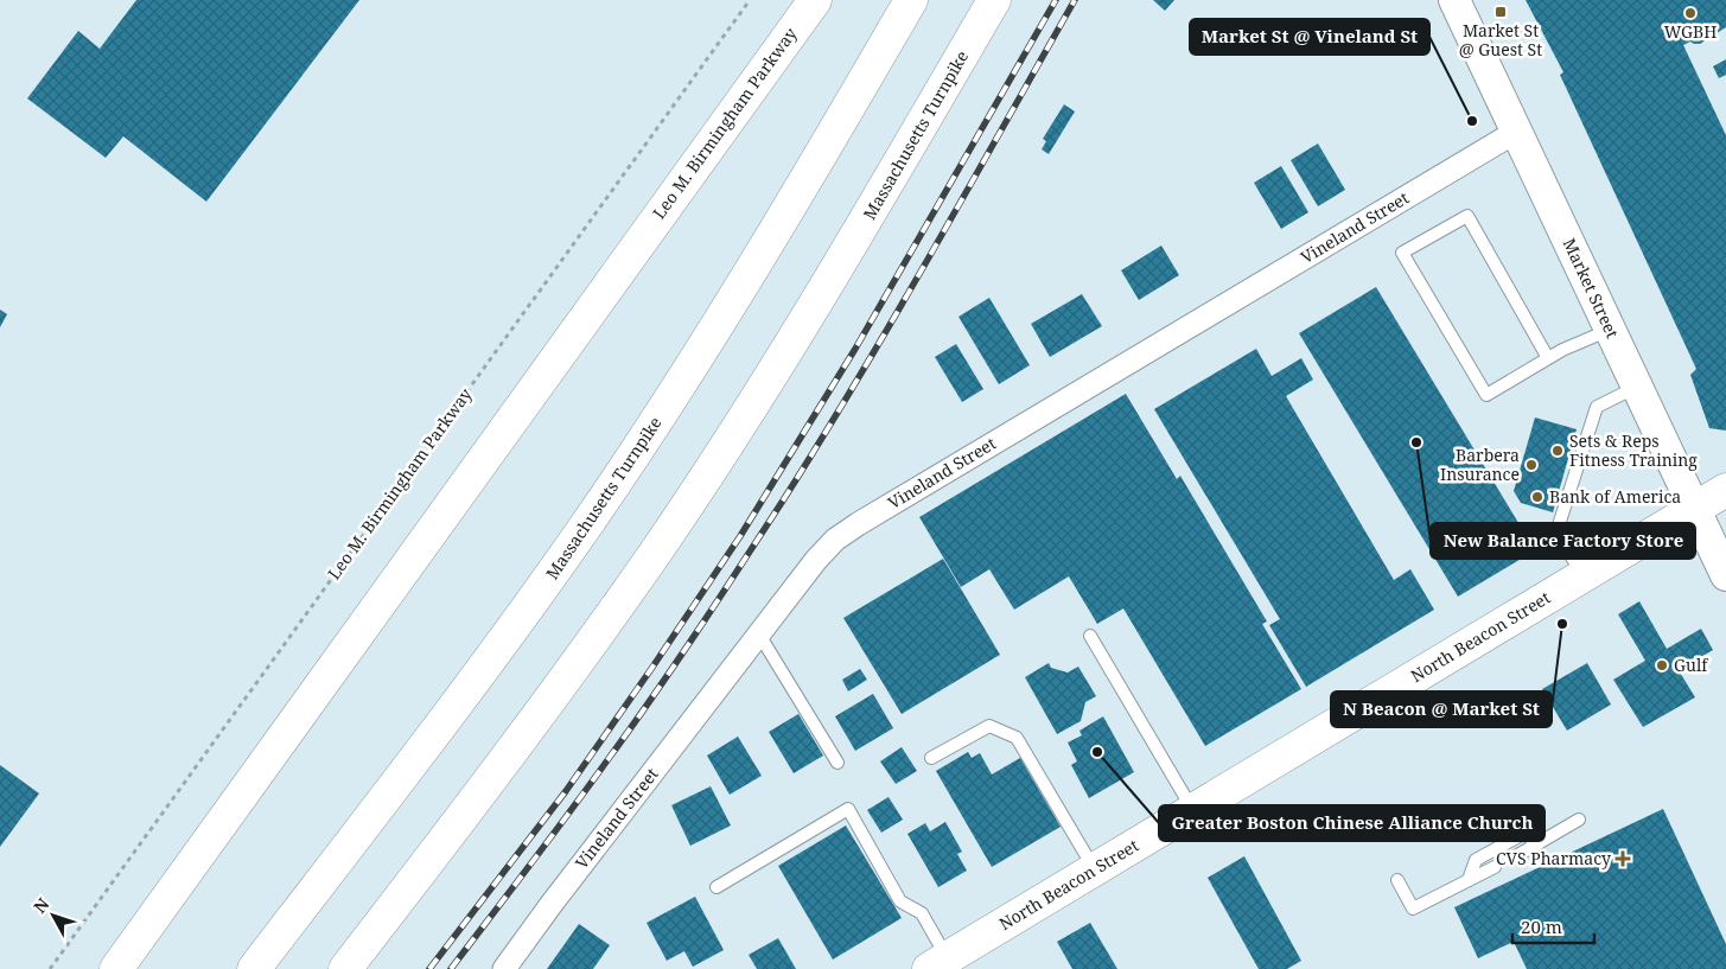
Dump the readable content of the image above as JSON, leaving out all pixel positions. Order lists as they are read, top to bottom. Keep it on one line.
{"streets":{"main road":["Leo M. Birmingham Parkway","Massachusetts Turnpike","Market Street","North Beacon Street"],"street":["Vineland Street"]},"crossings":[["Vineland Street","Market Street"],["Market Street","North Beacon Street"]],"places":{"transit":["Market St @ Guest St"],"other":["WGBH","Market St @ Vineland St","New Balance Factory Store","Sets & Reps Fitness Training","Barbera Insurance","Bank of America","N Beacon @ Market St","Gulf","Greater Boston Chinese Alliance Church"],"health":["CVS Pharmacy"]},"scale_bar":"20 m","north":"top left"}
